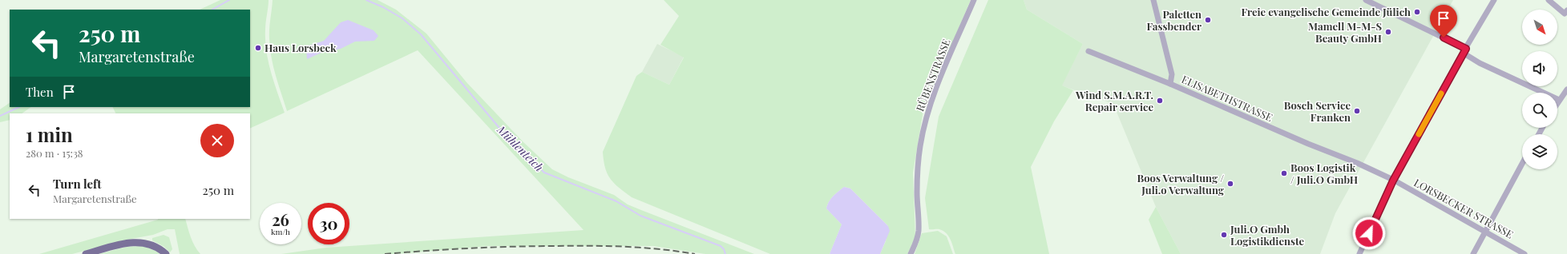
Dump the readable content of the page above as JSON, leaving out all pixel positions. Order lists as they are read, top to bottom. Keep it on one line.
{"streets":{"street":["RÜBENSTRASSE","ELISABETHSTRASSE","LORSBECKER STRASSE"]},"crossings":[["ELISABETHSTRASSE","LORSBECKER STRASSE"]],"water":["Mühlenteich"],"places":["Freie evangelische Gemeinde Jülich","Paletten Fassbender","Mamell M-M-S Beauty GmbH","Haus Lorsbeck","Wind S.M.A.R.T. Repair service","Bosch Service Franken","Boos Logistik / Juli.O GmbH","Boos Verwaltung / Juli.o Verwaltung","Juli.O Gmbh Logistikdienste"],"north":"bottom right","page":{"turn":["250 m","Margaretenstraße"],"then":"Then","heading":["1 min","280 m · 15:38"],"list":[{"name":"Turn left","note":"Margaretenstraße","value":"250 m"}],"speed":"26 km/h","limit":"30"}}
